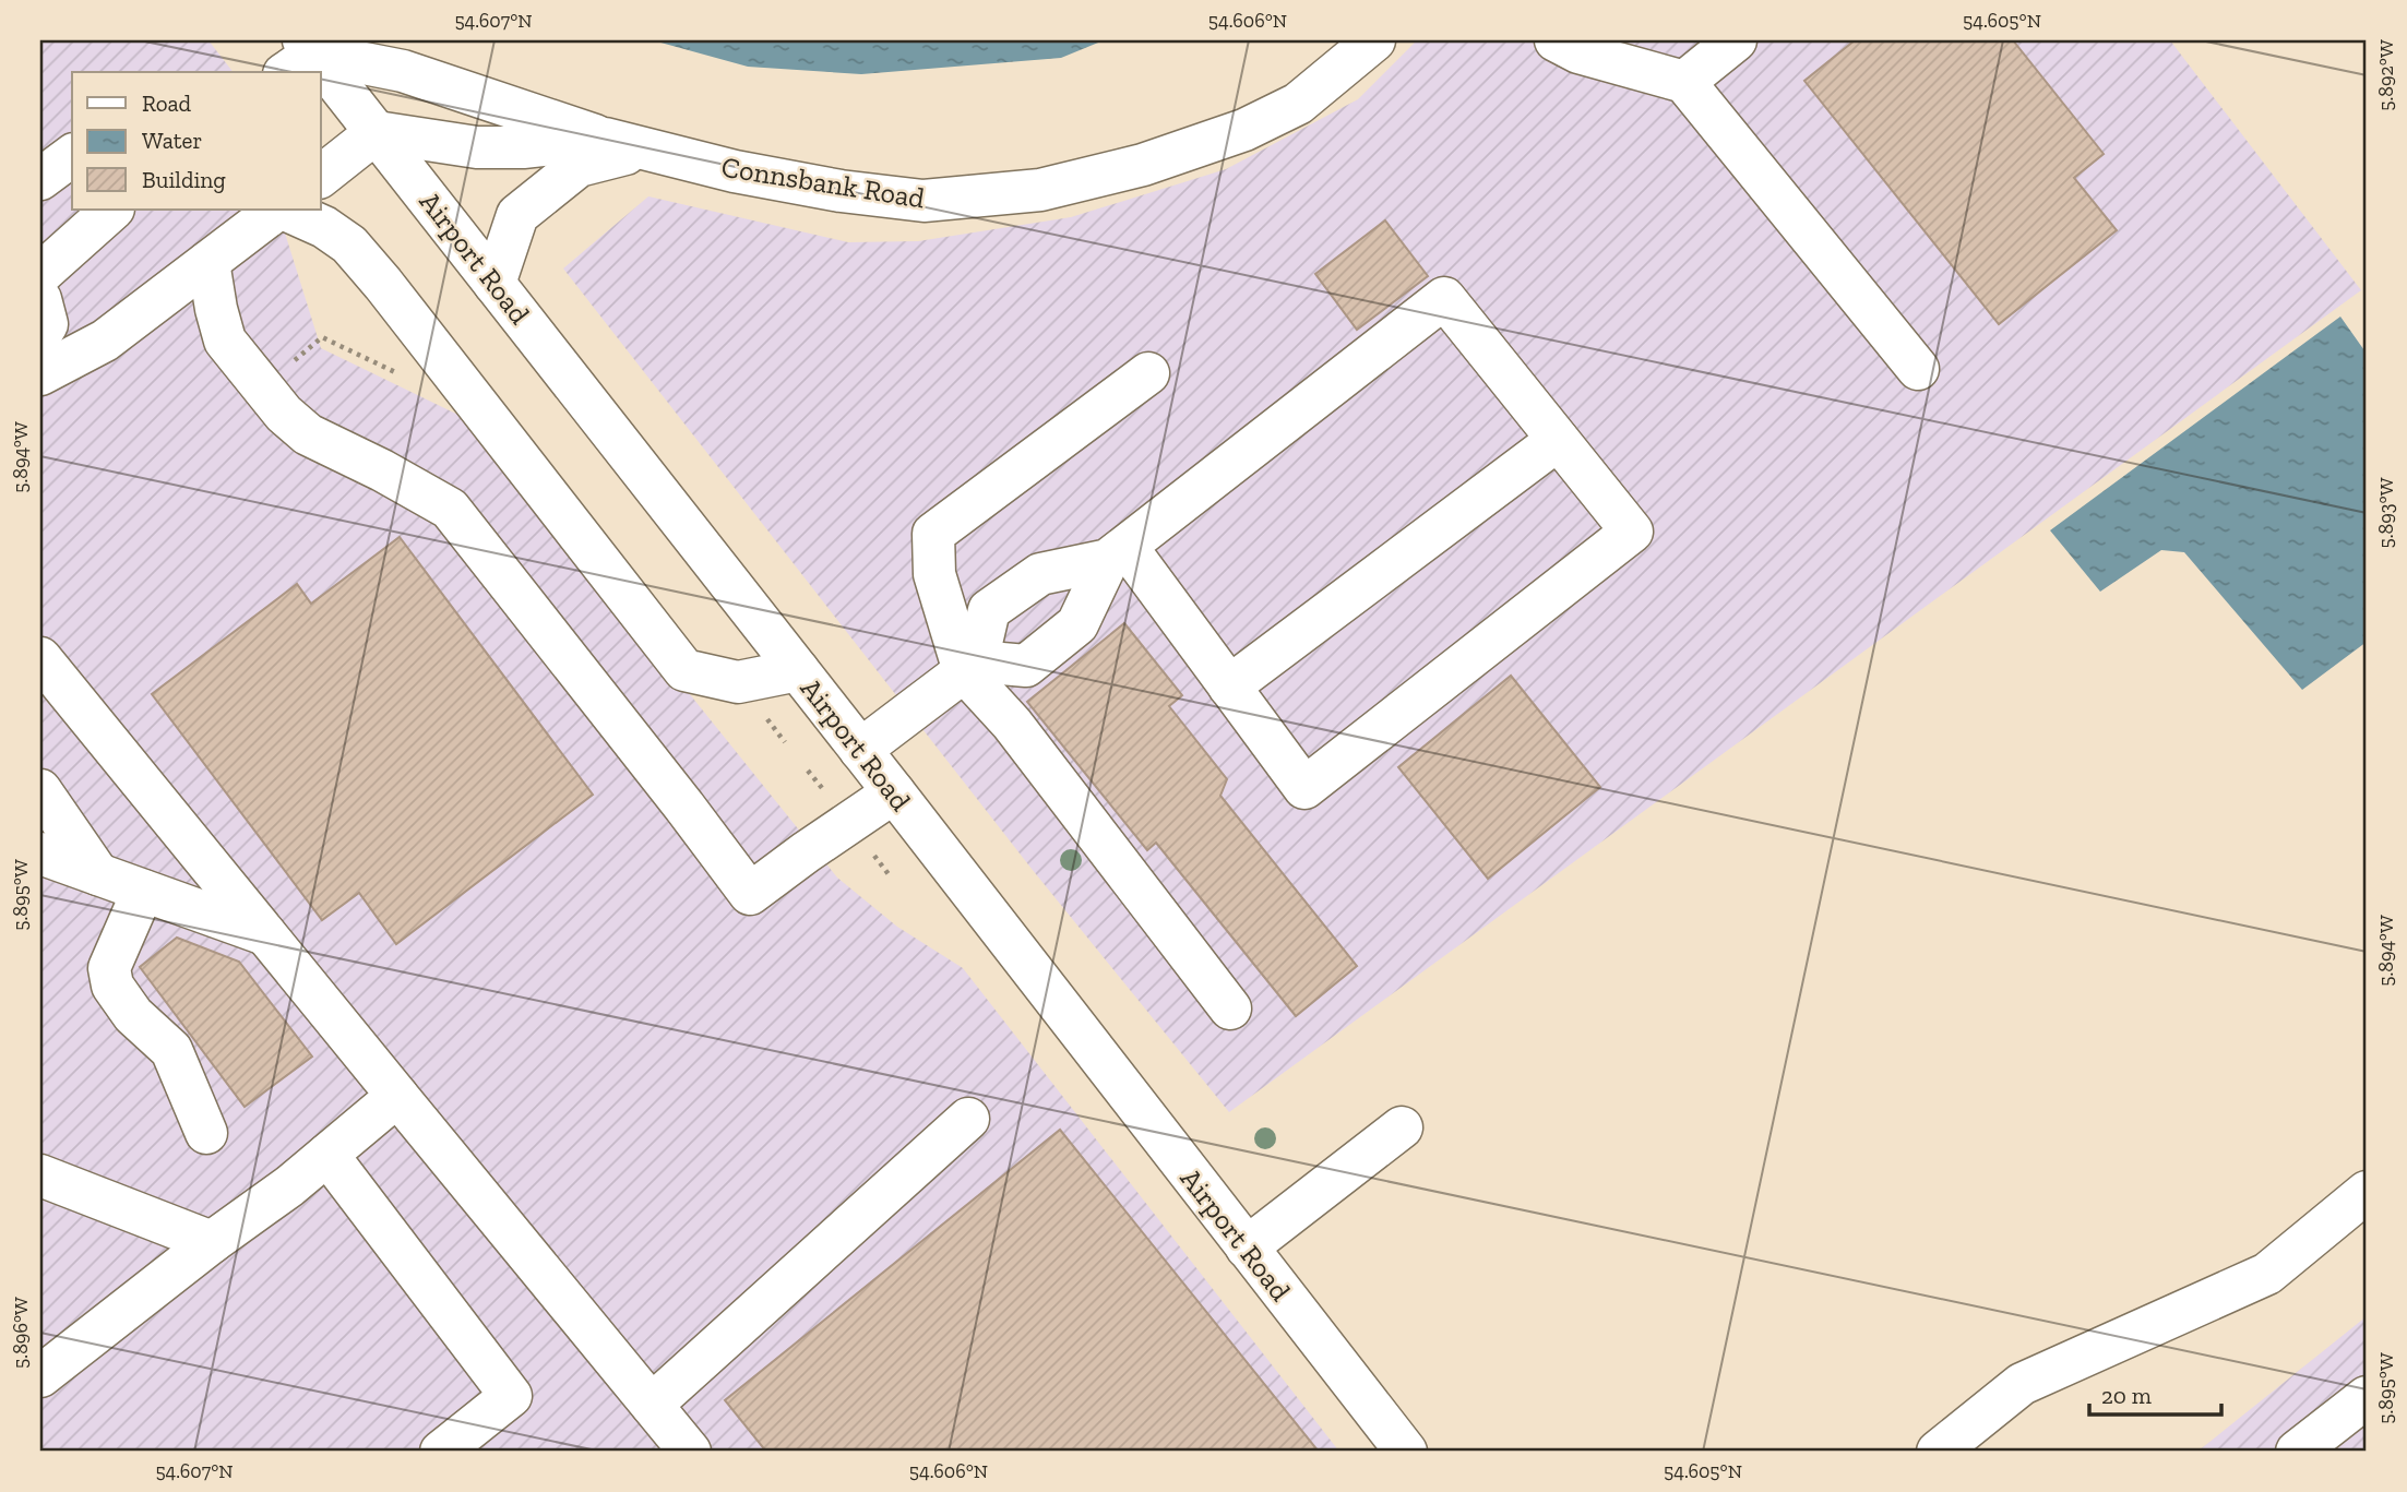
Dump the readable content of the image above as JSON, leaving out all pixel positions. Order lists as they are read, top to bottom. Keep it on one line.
{"streets":{"street":["Connsbank Road","Airport Road"]},"crossings":[["Connsbank Road","Airport Road"]],"legend":["Road","Water","Building"],"scale_bar":"20 m","coordinates":["54.607°N","54.606°N","54.605°N","5.892°W","5.894°W","5.893°W","5.895°W","5.896°W"]}
